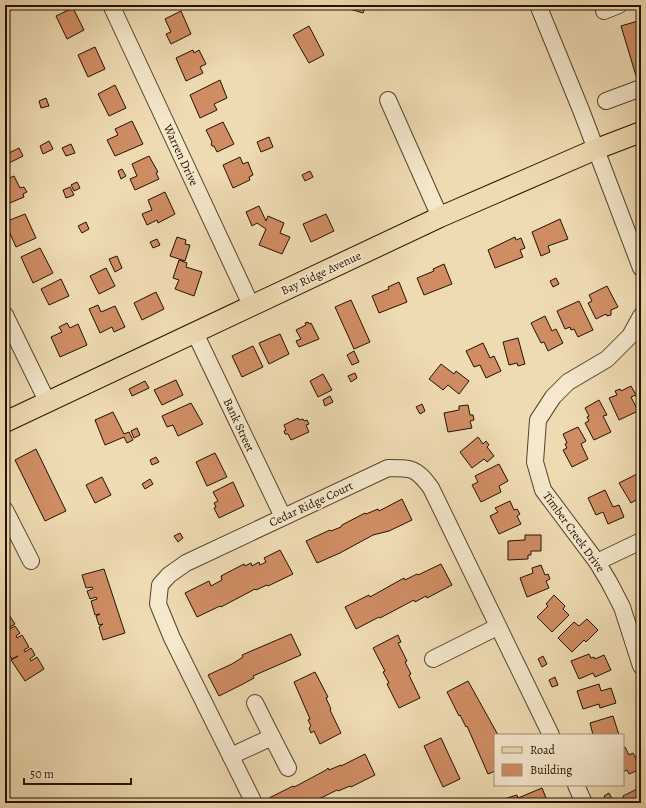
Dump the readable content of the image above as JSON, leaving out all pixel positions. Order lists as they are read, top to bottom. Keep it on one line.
{"streets":{"main road":["Bay Ridge Avenue"],"street":["Warren Drive","Bank Street","Cedar Ridge Court","Timber Creek Drive"]},"crossings":[["Warren Drive","Bay Ridge Avenue"],["Bay Ridge Avenue","Bank Street"],["Bank Street","Cedar Ridge Court"]],"legend":["Road","Building"],"scale_bar":"50 m"}
